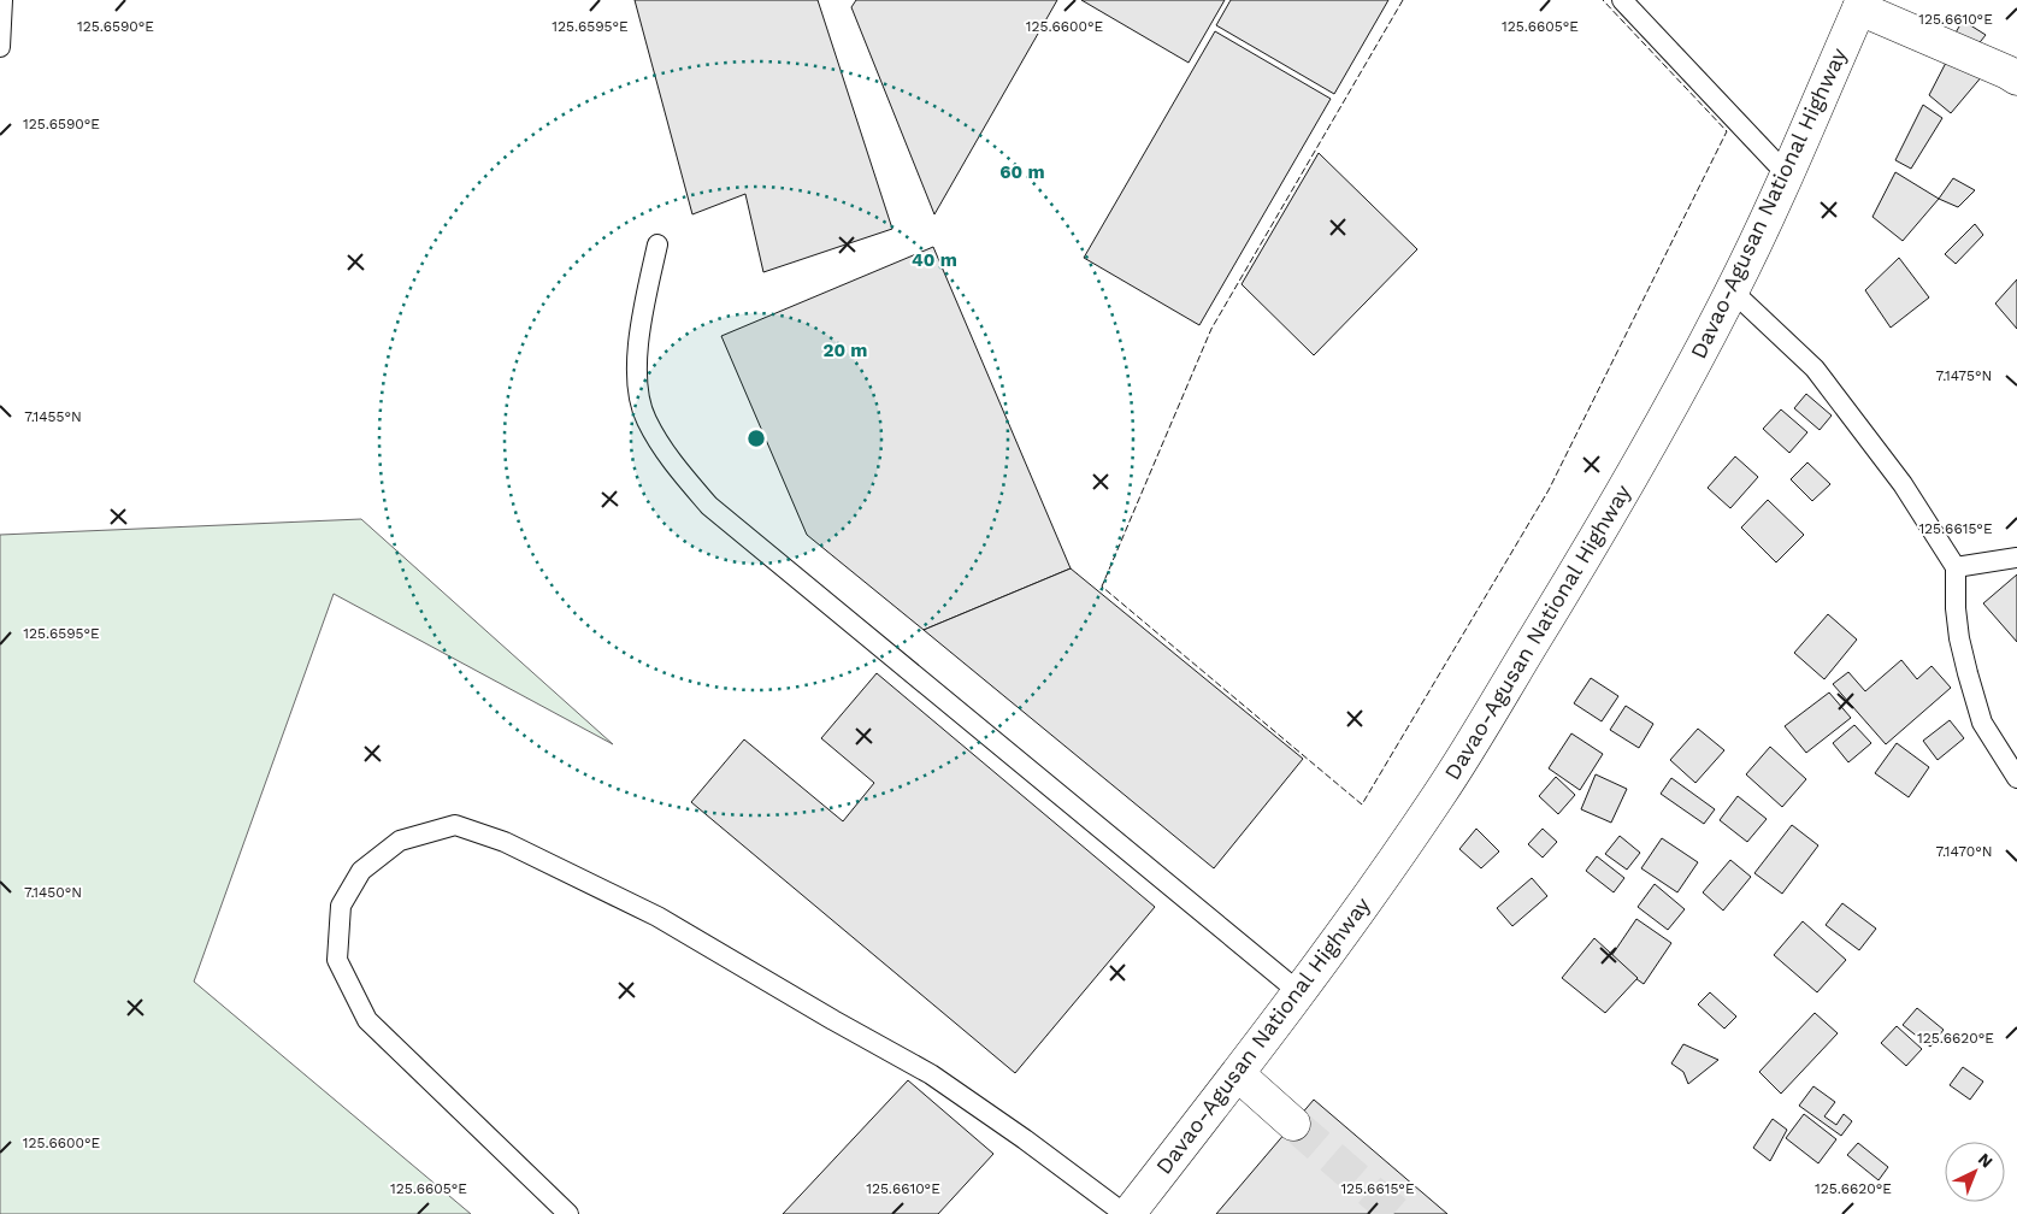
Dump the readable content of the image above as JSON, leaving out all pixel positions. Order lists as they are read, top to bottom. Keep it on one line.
{"streets":{"main road":["Davao-Agusan National Highway"]},"north":"top right","coordinates":["125.6610°E","125.6600°E","125.6605°E","125.6590°E","125.6595°E","7.1475°N","7.1455°N","125.6615°E","7.1470°N","7.1450°N","125.6620°E"],"rings":["60 m","40 m","20 m"]}
